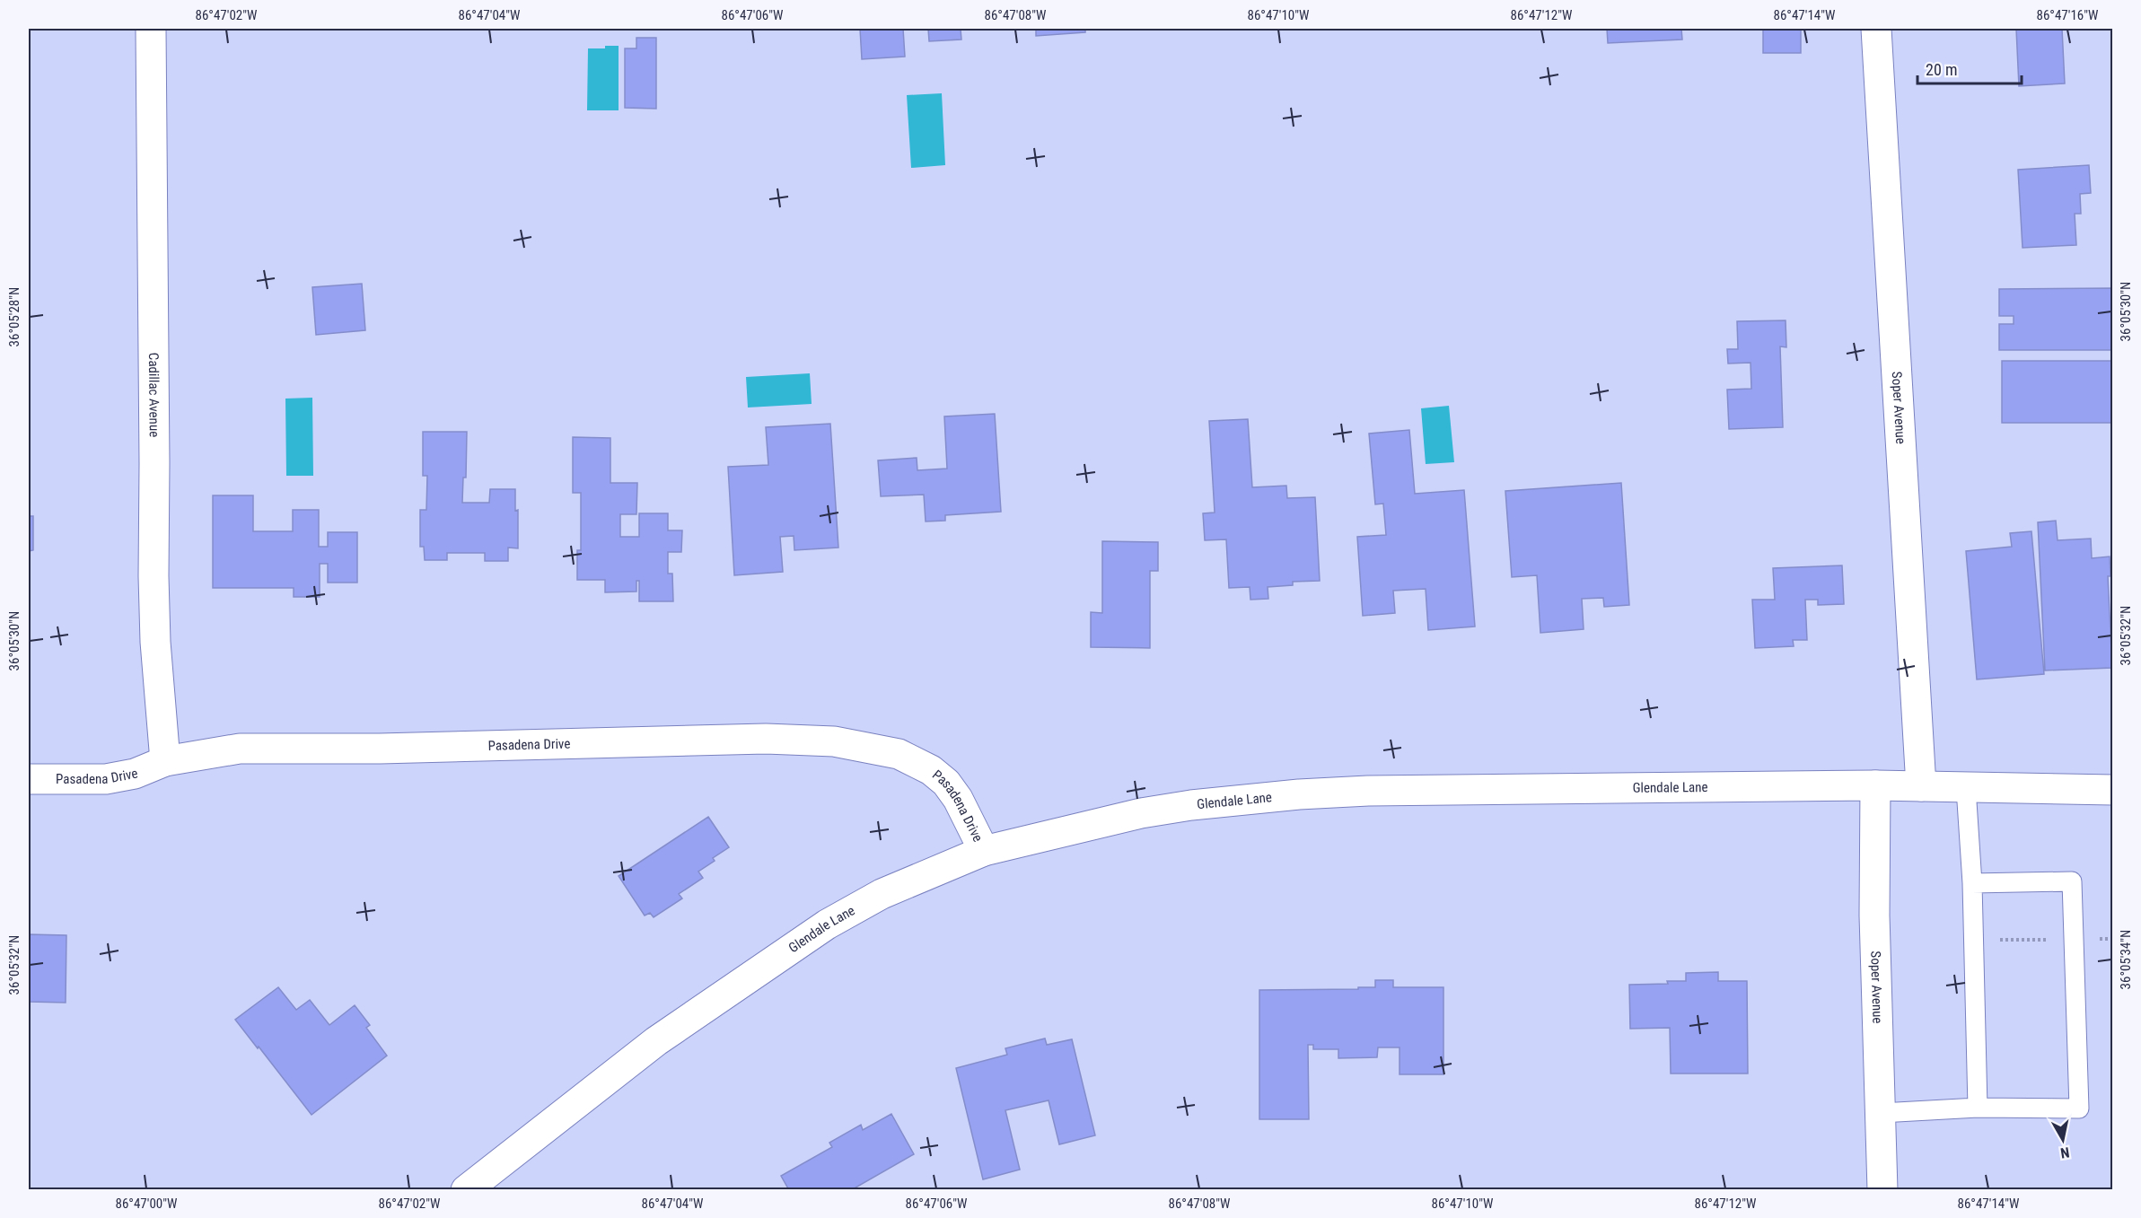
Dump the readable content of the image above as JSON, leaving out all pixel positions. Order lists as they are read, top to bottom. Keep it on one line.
{"streets":{"street":["Cadillac Avenue","Soper Avenue","Pasadena Drive","Glendale Lane"]},"crossings":[["Cadillac Avenue","Pasadena Drive"],["Soper Avenue","Glendale Lane"],["Pasadena Drive","Glendale Lane"]],"scale_bar":"20 m","north":"bottom","coordinates":["86°47'02\"W","86°47'04\"W","86°47'06\"W","86°47'08\"W","86°47'10\"W","86°47'12\"W","86°47'14\"W","86°47'16\"W","36°05'30\"N","36°05'28\"N","36°05'32\"N","36°05'34\"N","86°47'00\"W"]}
